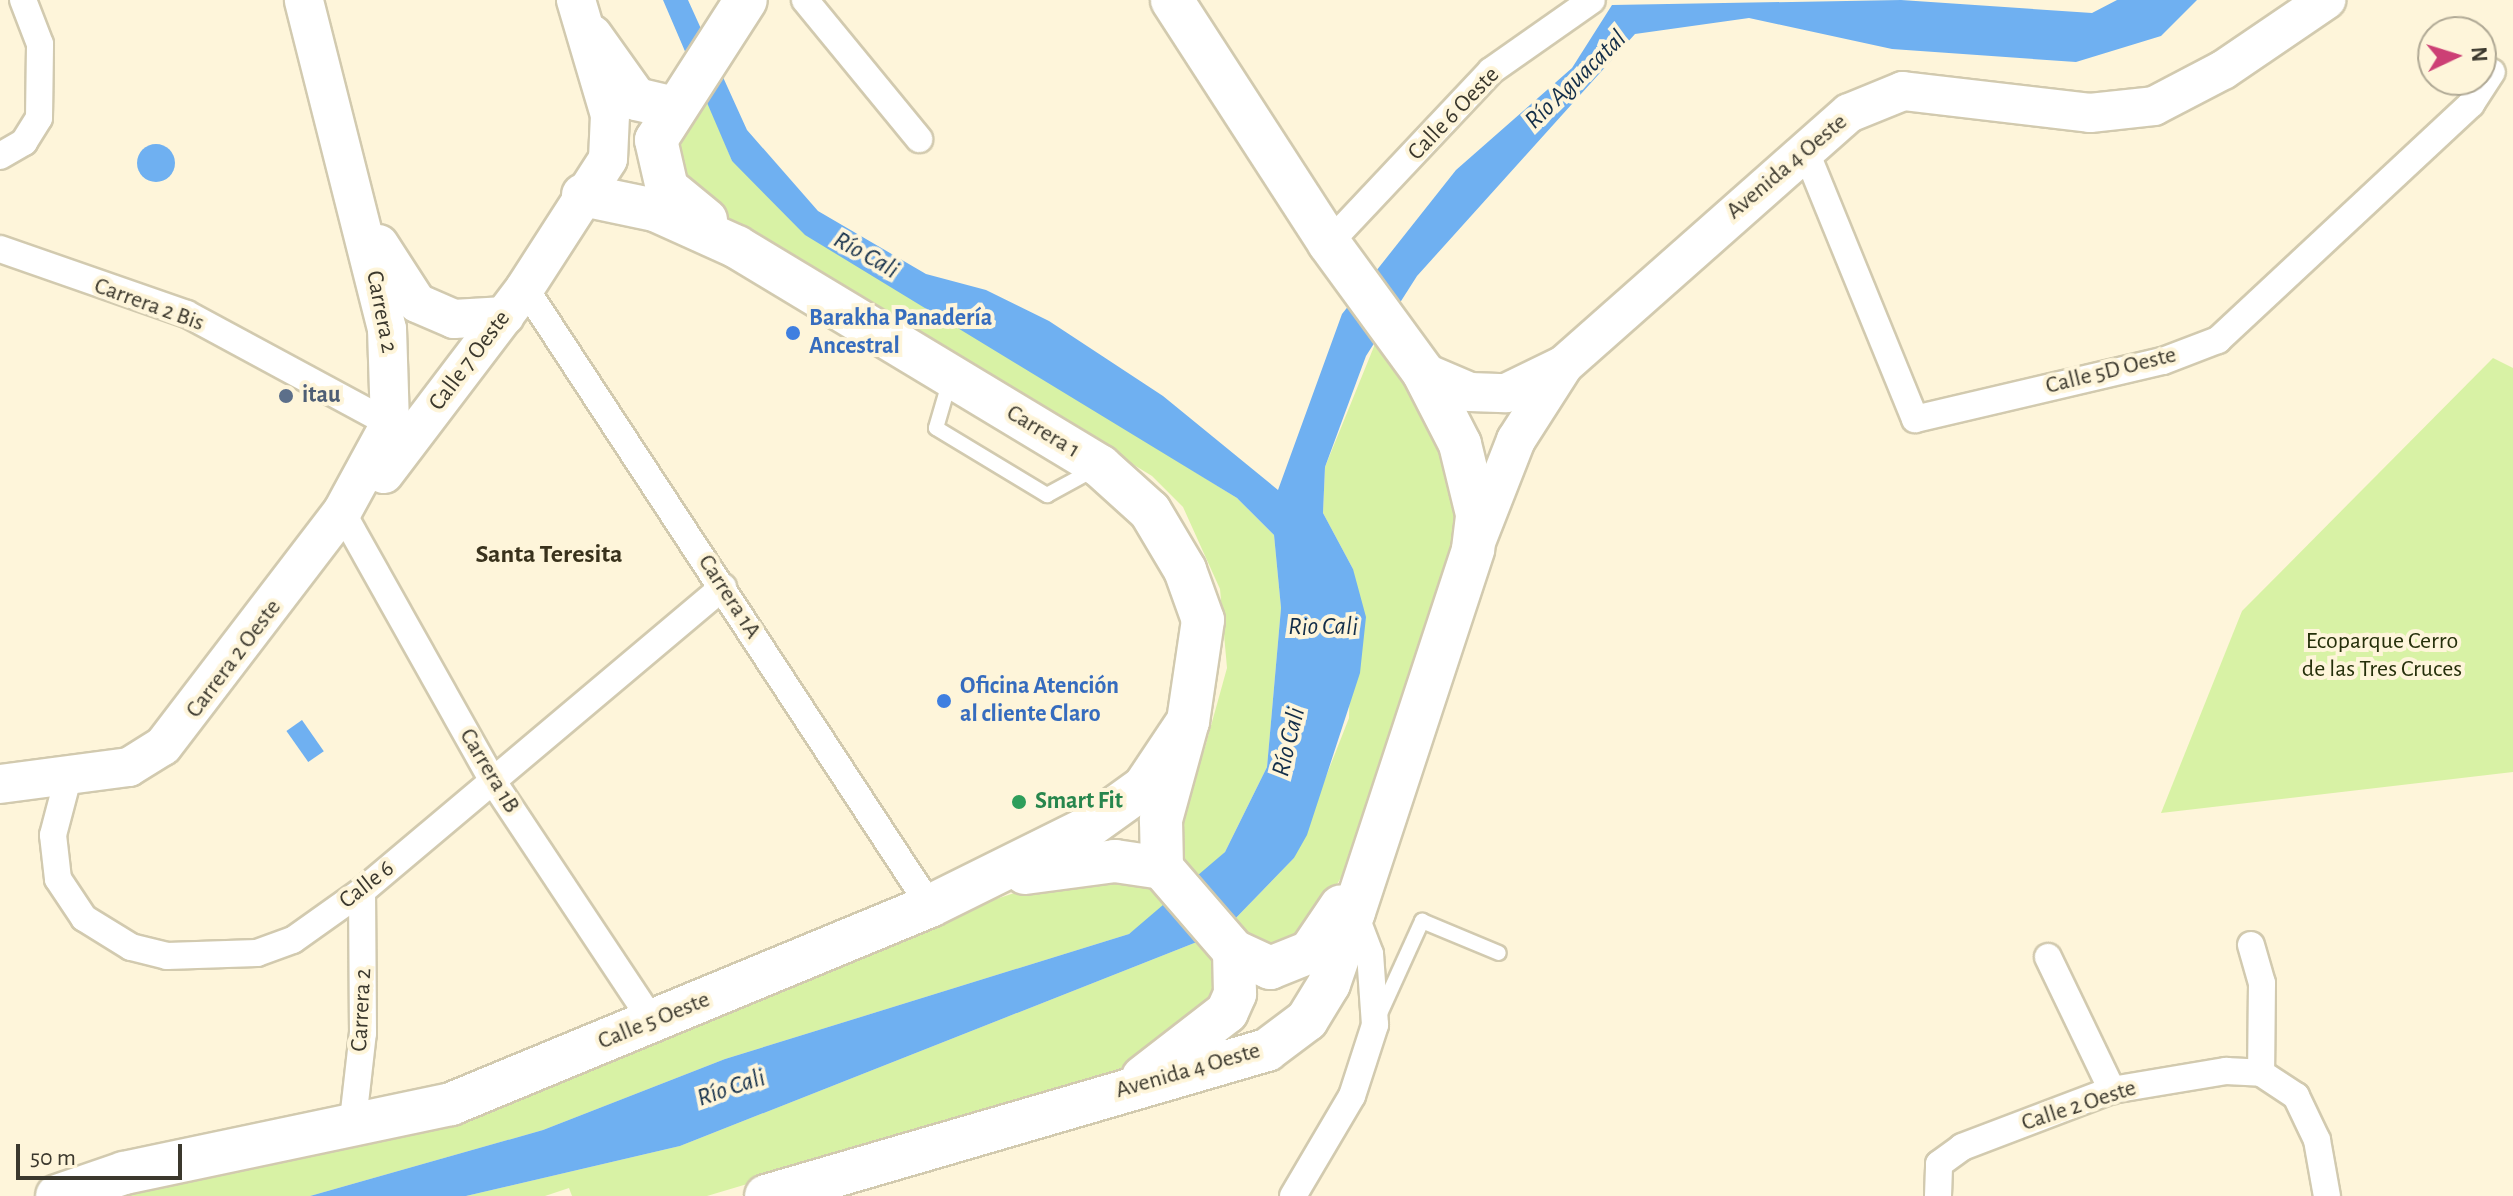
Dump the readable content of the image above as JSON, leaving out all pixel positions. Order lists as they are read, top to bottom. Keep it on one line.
{"streets":{"main road":["Avenida 4 Oeste","Carrera 1","Calle 5 Oeste"],"street":["Calle 6 Oeste","Carrera 2 Bis","Carrera 2","Calle 7 Oeste","Calle 5D Oeste","Carrera 1A","Carrera 2 Oeste","Carrera 1B","Calle 6","Calle 2 Oeste"]},"crossings":[["Calle 6 Oeste","Avenida 4 Oeste"],["Avenida 4 Oeste","Calle 5D Oeste"],["Carrera 2 Bis","Carrera 2"],["Carrera 2 Bis","Calle 7 Oeste"],["Carrera 2 Bis","Carrera 2 Oeste"],["Carrera 2","Calle 7 Oeste"],["Carrera 2","Carrera 1A"],["Carrera 2","Carrera 2 Oeste"],["Carrera 2","Calle 6"],["Carrera 2","Calle 5 Oeste"],["Calle 7 Oeste","Carrera 1A"],["Calle 7 Oeste","Carrera 2 Oeste"],["Carrera 1","Calle 5 Oeste"],["Carrera 1A","Calle 6"],["Carrera 1A","Calle 5 Oeste"],["Carrera 2 Oeste","Carrera 1B"],["Carrera 2 Oeste","Calle 6"],["Carrera 1B","Calle 6"],["Carrera 1B","Calle 5 Oeste"]],"districts":["Santa Teresita"],"water":["Río Aguacatal","Río Cali","Rio Cali"],"parks":["Ecoparque Cerro de las Tres Cruces"],"places":["Barakha Panadería Ancestral","itau","Oficina Atención al cliente Claro","Smart Fit"],"scale_bar":"50 m","north":"right"}
